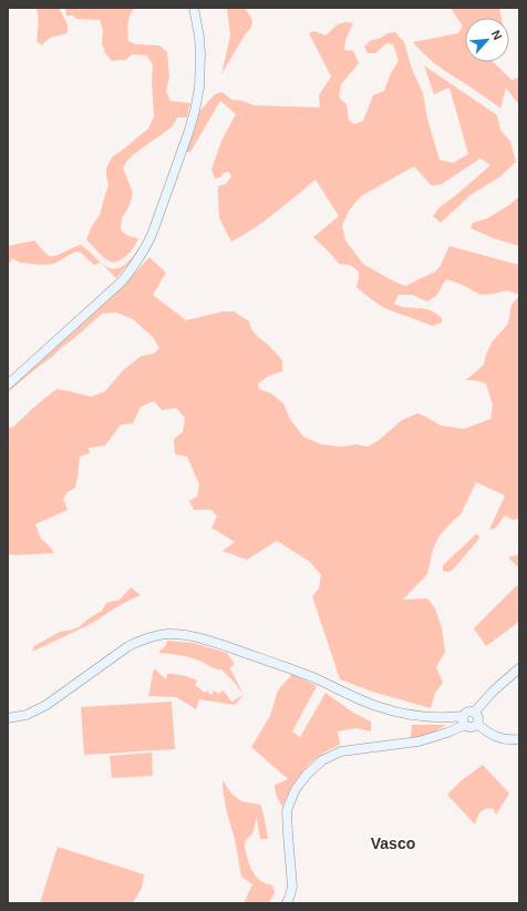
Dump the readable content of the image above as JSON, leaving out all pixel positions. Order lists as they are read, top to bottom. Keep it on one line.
{"districts":["Vasco"],"north":"top right"}
